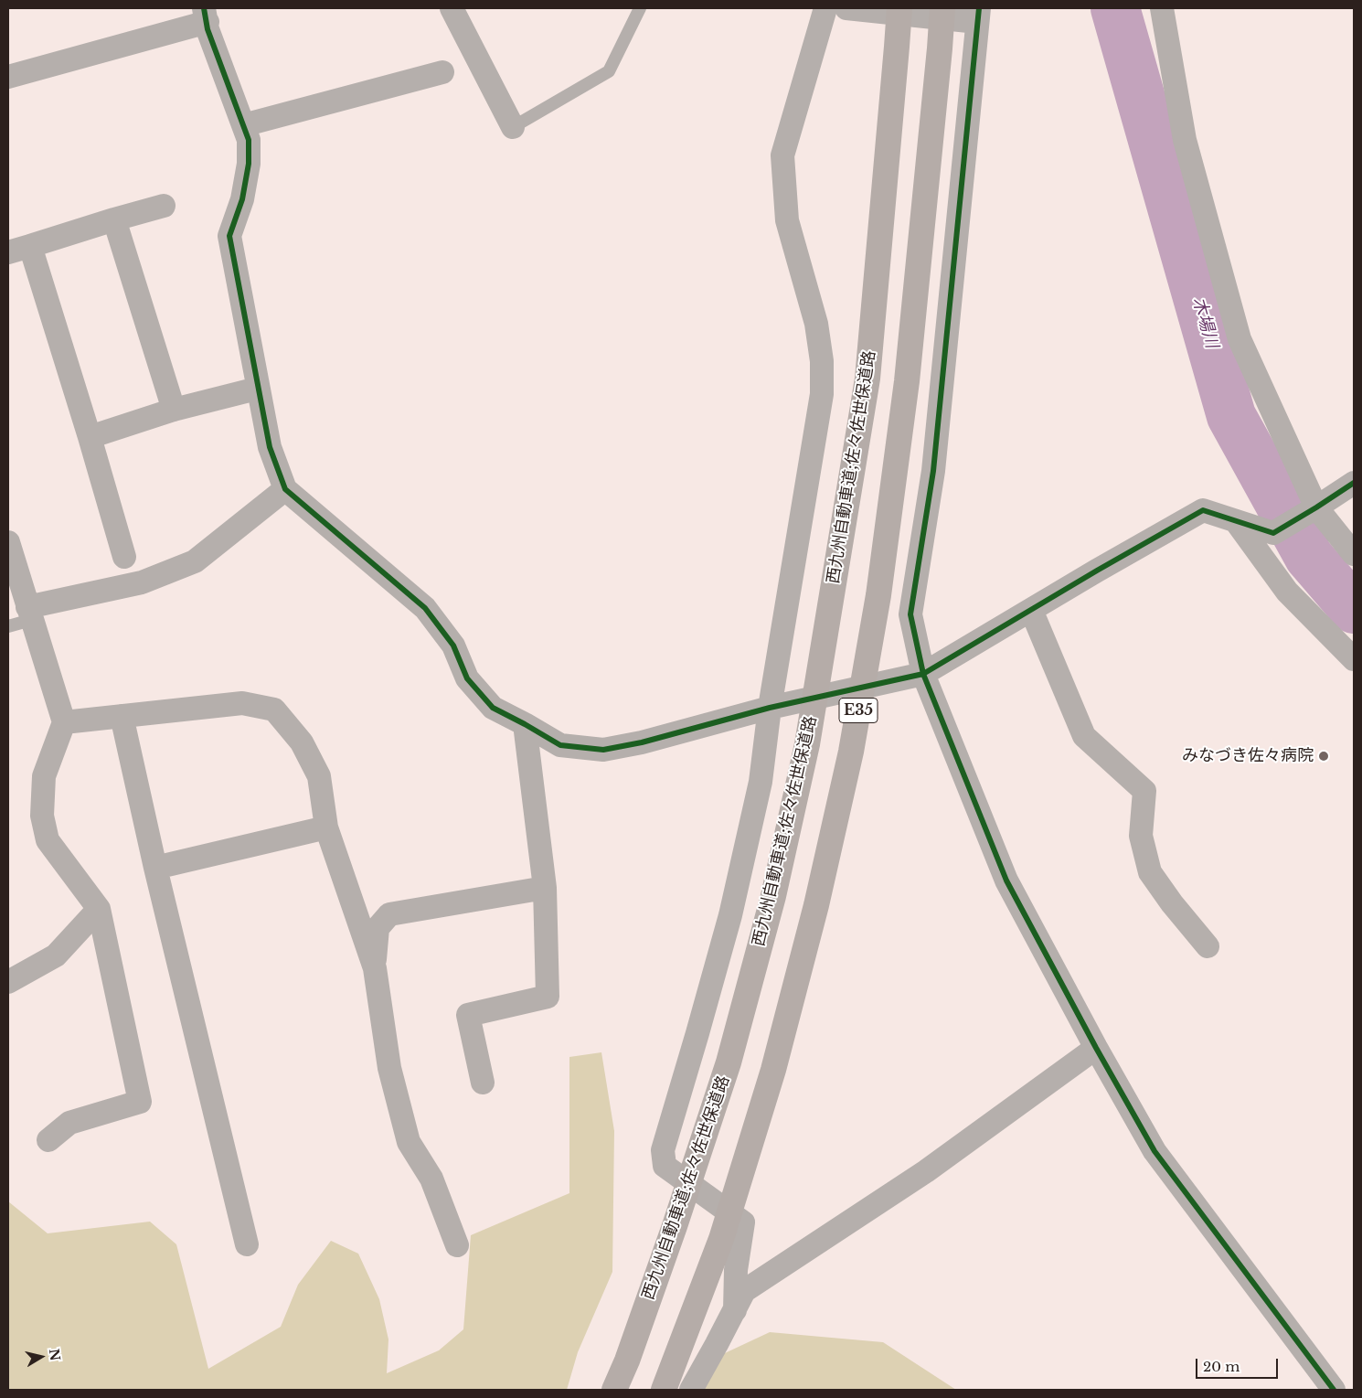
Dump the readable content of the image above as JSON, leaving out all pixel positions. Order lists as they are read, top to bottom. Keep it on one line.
{"streets":{"highway":["西九州自動車道;佐々佐世保道路","E35"]},"water":["木場川"],"places":["みなづき佐々病院"],"scale_bar":"20 m","north":"right"}
